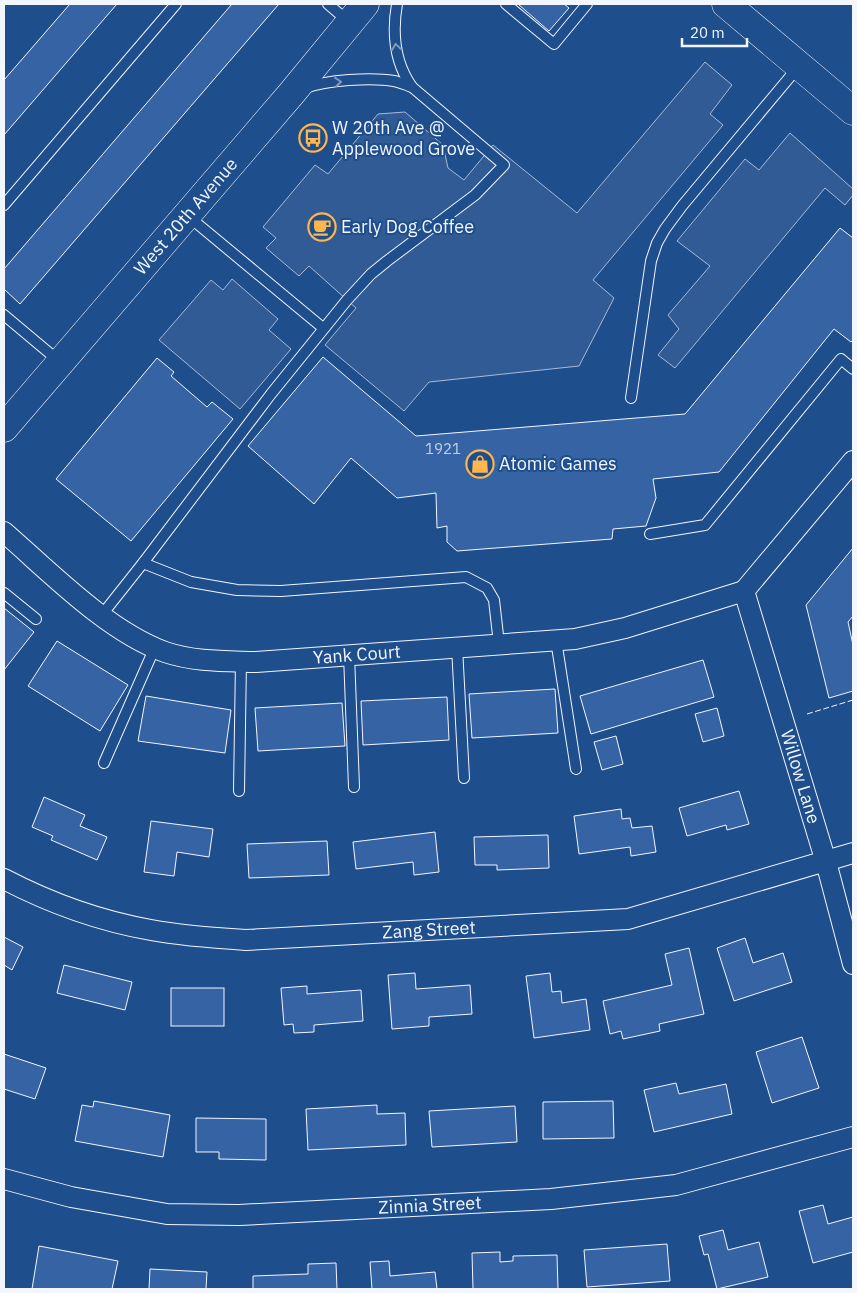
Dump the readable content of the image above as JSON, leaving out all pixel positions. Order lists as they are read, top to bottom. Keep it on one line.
{"streets":{"street":["West 20th Avenue","Yank Court","Willow Lane","Zang Street","Zinnia Street"]},"crossings":[["Yank Court","Willow Lane"],["Willow Lane","Zang Street"]],"places":{"bus stop":["W 20th Ave @ Applewood Grove"],"cafe":["Early Dog Coffee"],"shop":["Atomic Games"]},"house_numbers":["1921"],"scale_bar":"20 m"}
